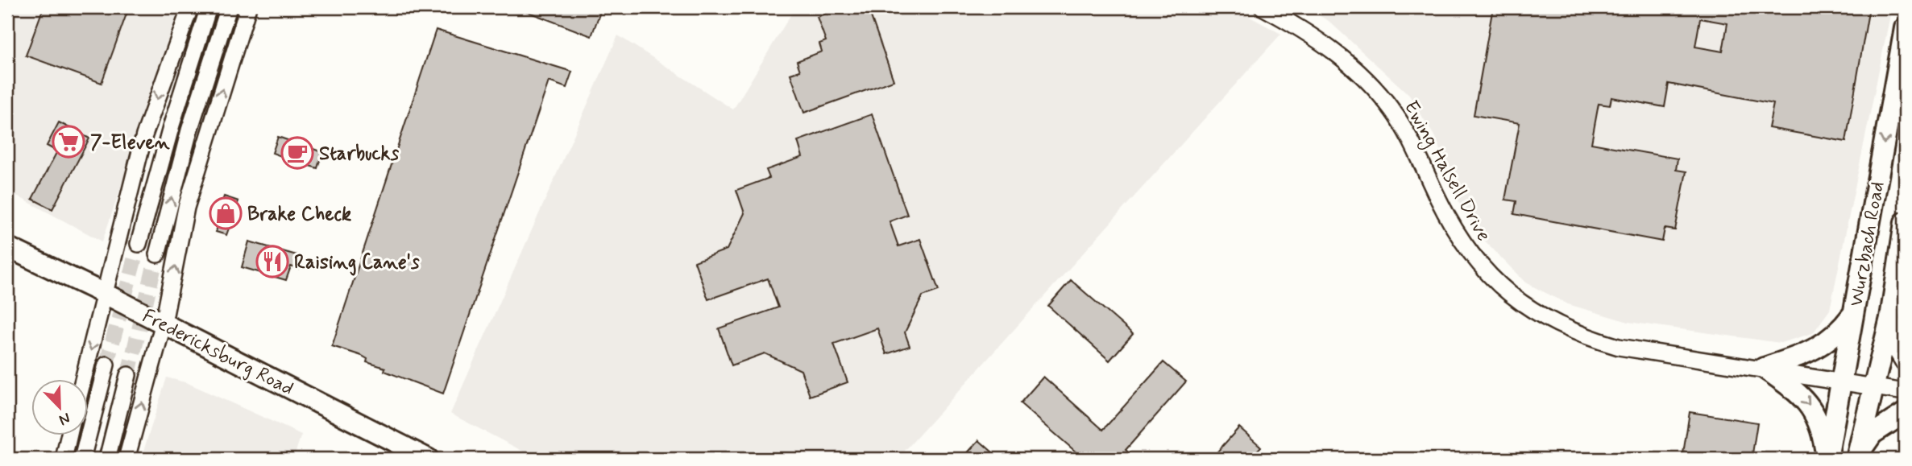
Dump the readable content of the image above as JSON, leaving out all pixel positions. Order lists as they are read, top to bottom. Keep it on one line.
{"streets":{"main road":["Wurzbach Road","Fredericksburg Road"],"street":["Ewing Halsell Drive"]},"crossings":[["Ewing Halsell Drive","Wurzbach Road"]],"places":{"supermarket":["7-Eleven"],"cafe":["Starbucks"],"shop":["Brake Check"],"restaurant":["Raising Cane's"]},"north":"bottom right"}
